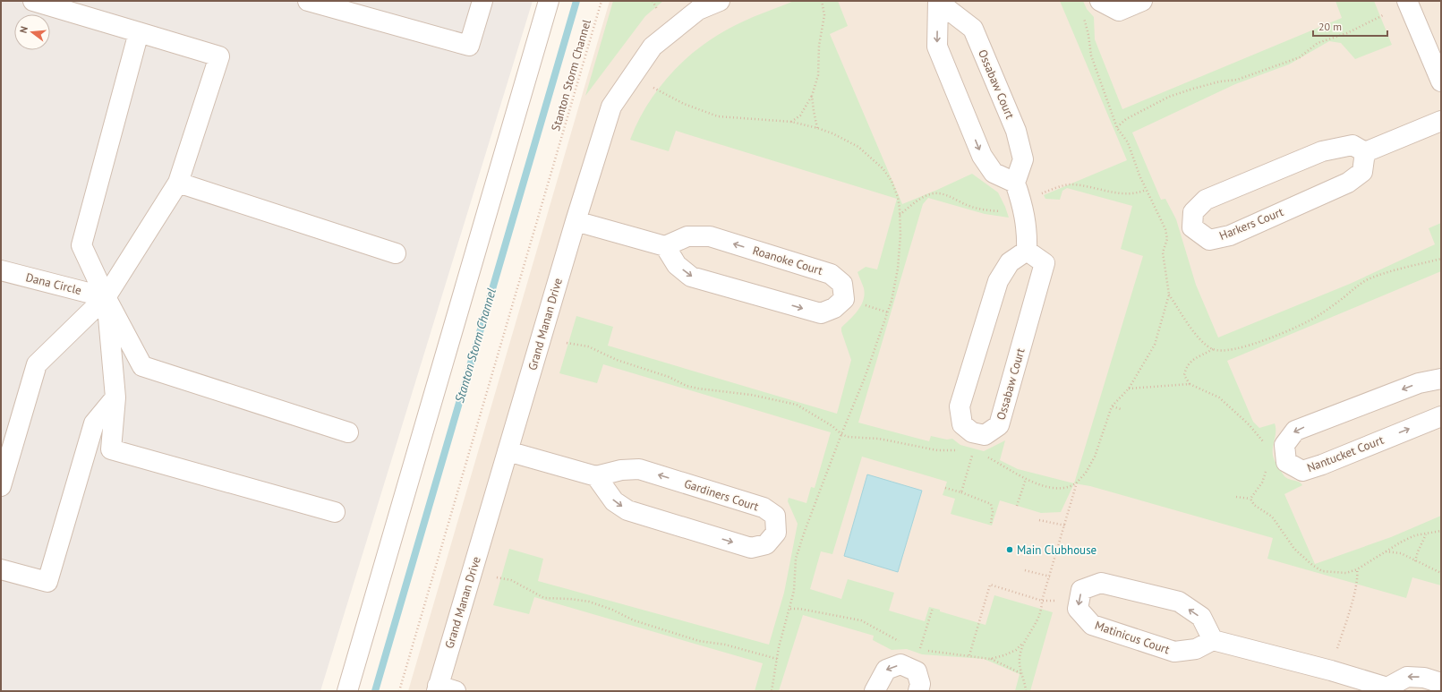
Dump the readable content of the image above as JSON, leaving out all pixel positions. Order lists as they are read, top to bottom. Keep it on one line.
{"streets":{"street":["Ossabaw Court","Harkers Court","Roanoke Court","Dana Circle","Grand Manan Drive","Nantucket Court","Gardiners Court","Matinicus Court"],"path":["Stanton Storm Channel"]},"crossings":[["Grand Manan Drive","Gardiners Court"]],"water":["Stanton Storm Channel"],"places":["Main Clubhouse"],"scale_bar":"20 m","north":"left"}
